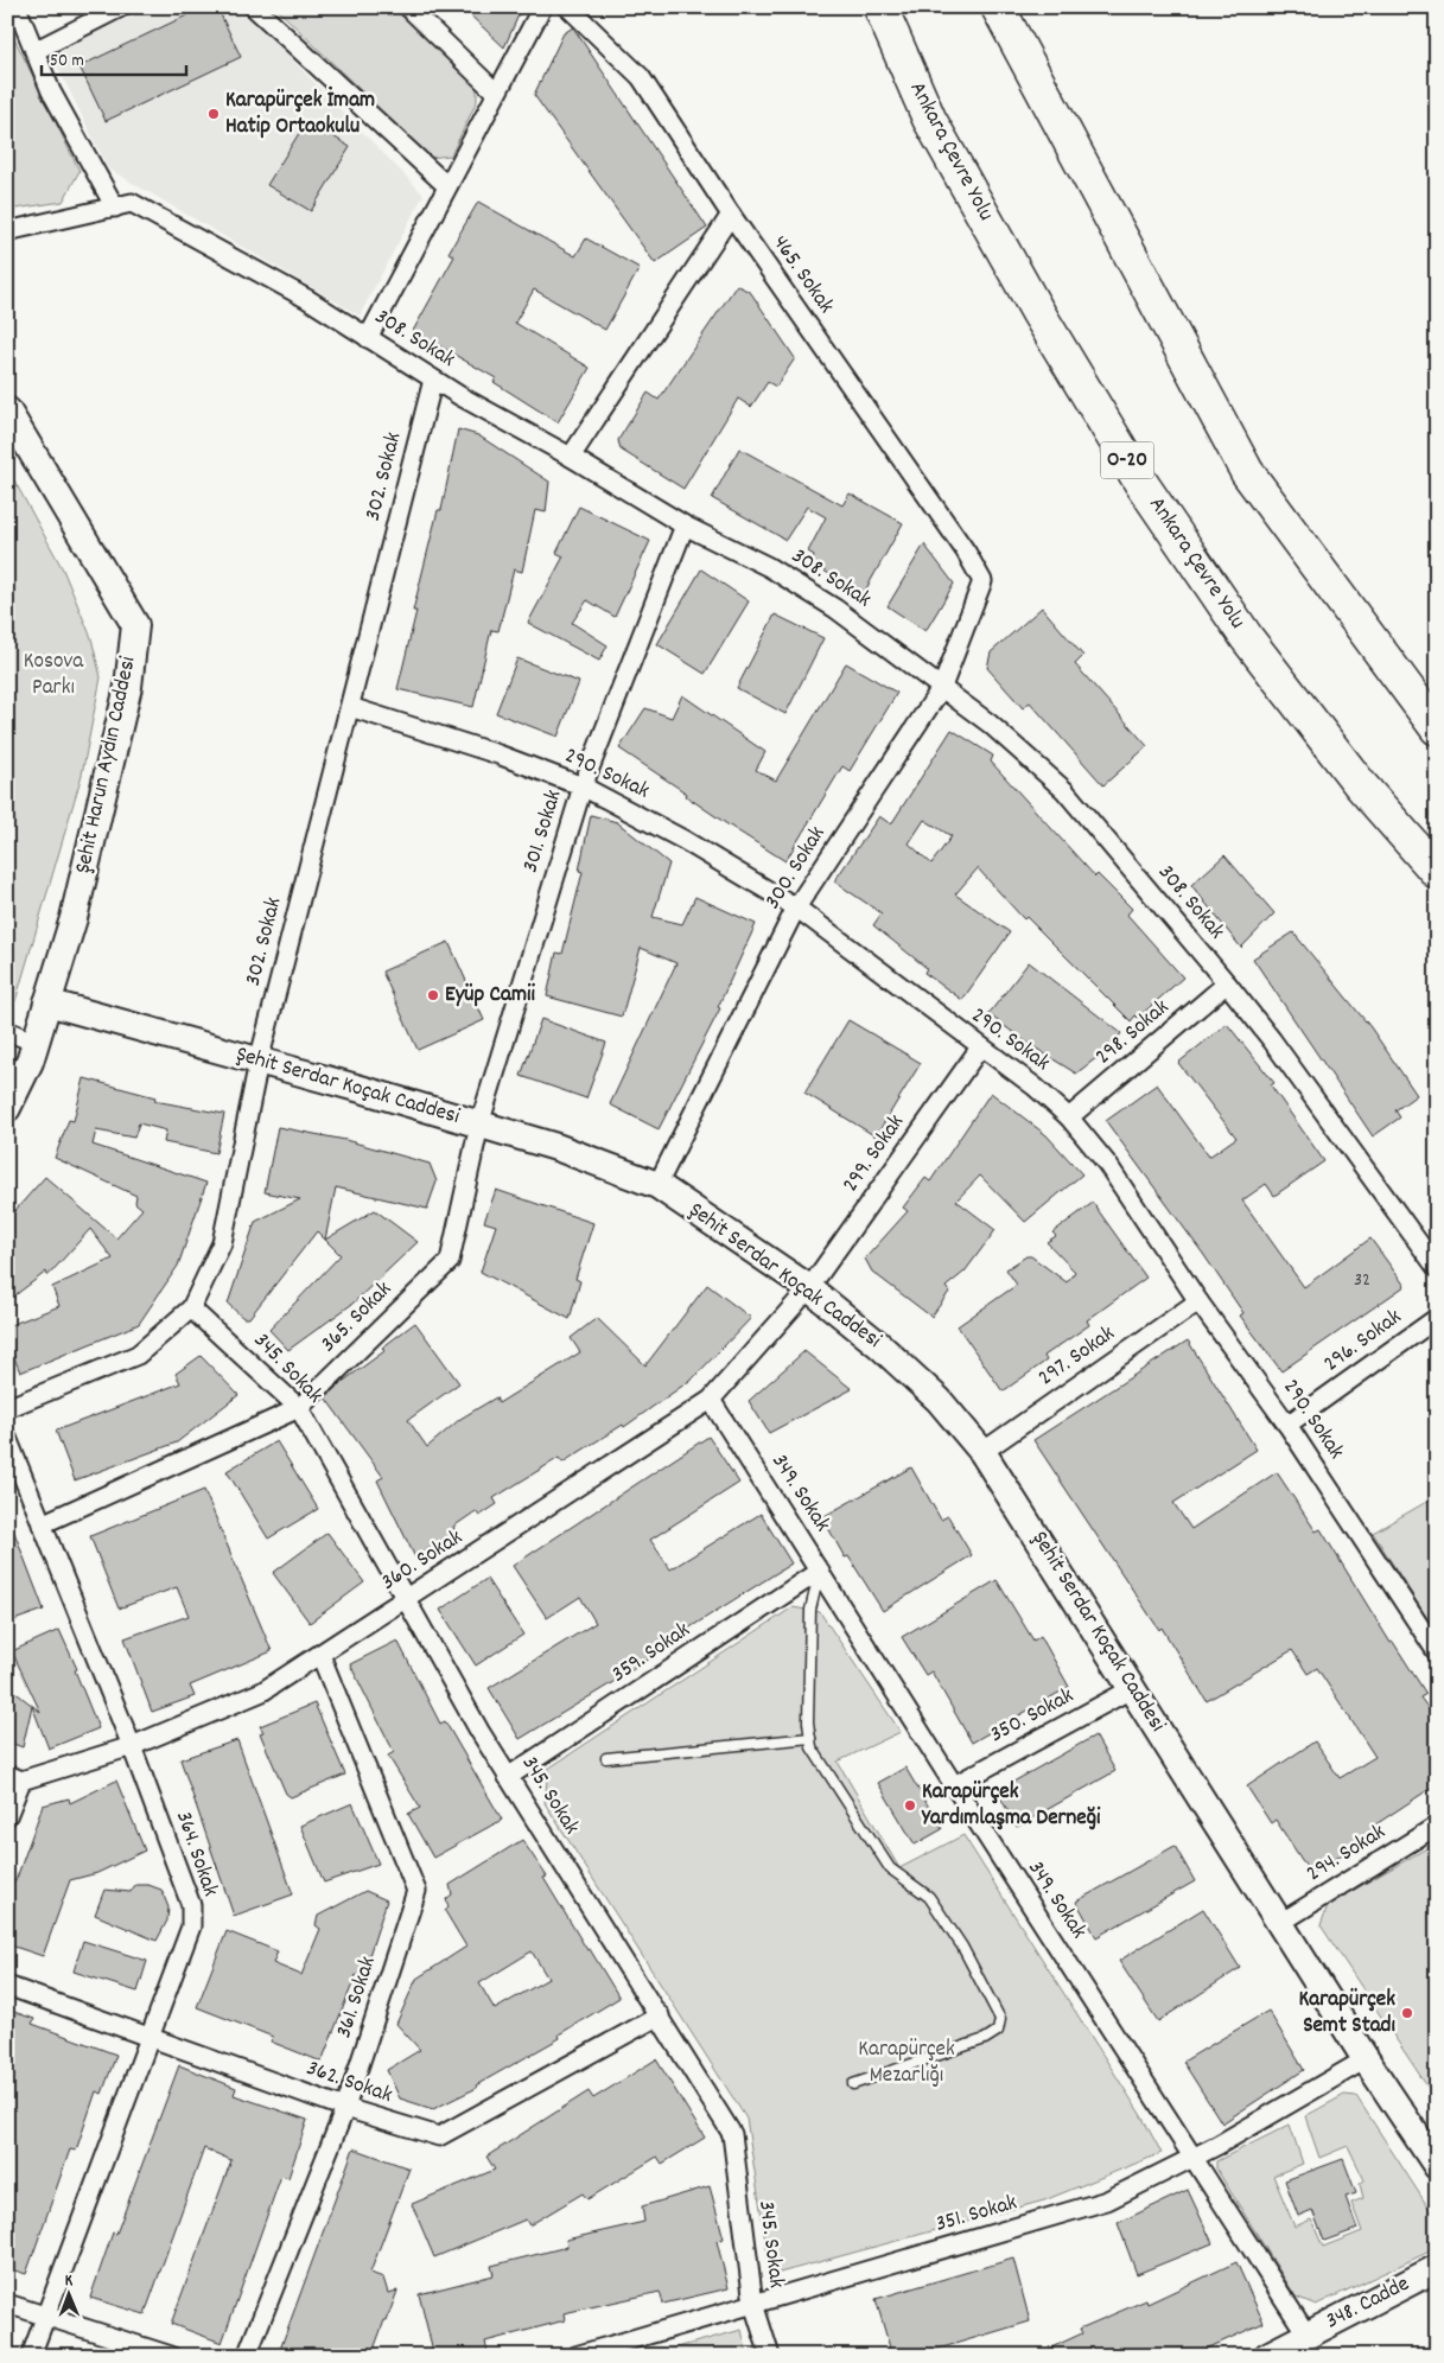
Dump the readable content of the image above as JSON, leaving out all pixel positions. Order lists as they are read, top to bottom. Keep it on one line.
{"streets":{"highway":["Ankara Çevre Yolu","O-20"],"street":["465. Sokak","308. Sokak","302. Sokak","Şehit Harun Aydın Caddesi","290. Sokak","301. Sokak","300. Sokak","298. Sokak","Şehit Serdar Koçak Caddesi","299. Sokak","365. Sokak","296. Sokak","297. Sokak","345. Sokak","349. Sokak","360. Sokak","359. Sokak","350. Sokak","364. Sokak","294. Sokak","361. Sokak","362. Sokak","351. Sokak","348. Cadde"]},"crossings":[["465. Sokak","300. Sokak"],["308. Sokak","302. Sokak"],["308. Sokak","301. Sokak"],["308. Sokak","300. Sokak"],["308. Sokak","298. Sokak"],["302. Sokak","290. Sokak"],["302. Sokak","Şehit Serdar Koçak Caddesi"],["302. Sokak","345. Sokak"],["Şehit Harun Aydın Caddesi","Şehit Serdar Koçak Caddesi"],["290. Sokak","301. Sokak"],["290. Sokak","300. Sokak"],["290. Sokak","298. Sokak"],["290. Sokak","299. Sokak"],["290. Sokak","296. Sokak"],["290. Sokak","297. Sokak"],["301. Sokak","Şehit Serdar Koçak Caddesi"],["301. Sokak","365. Sokak"],["300. Sokak","Şehit Serdar Koçak Caddesi"],["Şehit Serdar Koçak Caddesi","299. Sokak"],["Şehit Serdar Koçak Caddesi","365. Sokak"],["Şehit Serdar Koçak Caddesi","297. Sokak"],["Şehit Serdar Koçak Caddesi","360. Sokak"],["Şehit Serdar Koçak Caddesi","350. Sokak"],["Şehit Serdar Koçak Caddesi","294. Sokak"],["Şehit Serdar Koçak Caddesi","351. Sokak"],["299. Sokak","360. Sokak"],["365. Sokak","345. Sokak"],["365. Sokak","364. Sokak"],["345. Sokak","360. Sokak"],["345. Sokak","359. Sokak"],["345. Sokak","362. Sokak"],["345. Sokak","351. Sokak"],["349. Sokak","360. Sokak"],["349. Sokak","359. Sokak"],["349. Sokak","350. Sokak"],["349. Sokak","351. Sokak"],["349. Sokak","348. Cadde"],["360. Sokak","364. Sokak"],["360. Sokak","361. Sokak"],["364. Sokak","362. Sokak"],["361. Sokak","362. Sokak"]],"parks":["Kosova Parkı","Karapürçek Mezarlığı"],"places":["Karapürçek İmam Hatip Ortaokulu","Eyüp Camii","Karapürçek Yardımlaşma Derneği","Karapürçek Semt Stadı"],"house_numbers":["32"],"scale_bar":"50 m","north":"top"}
